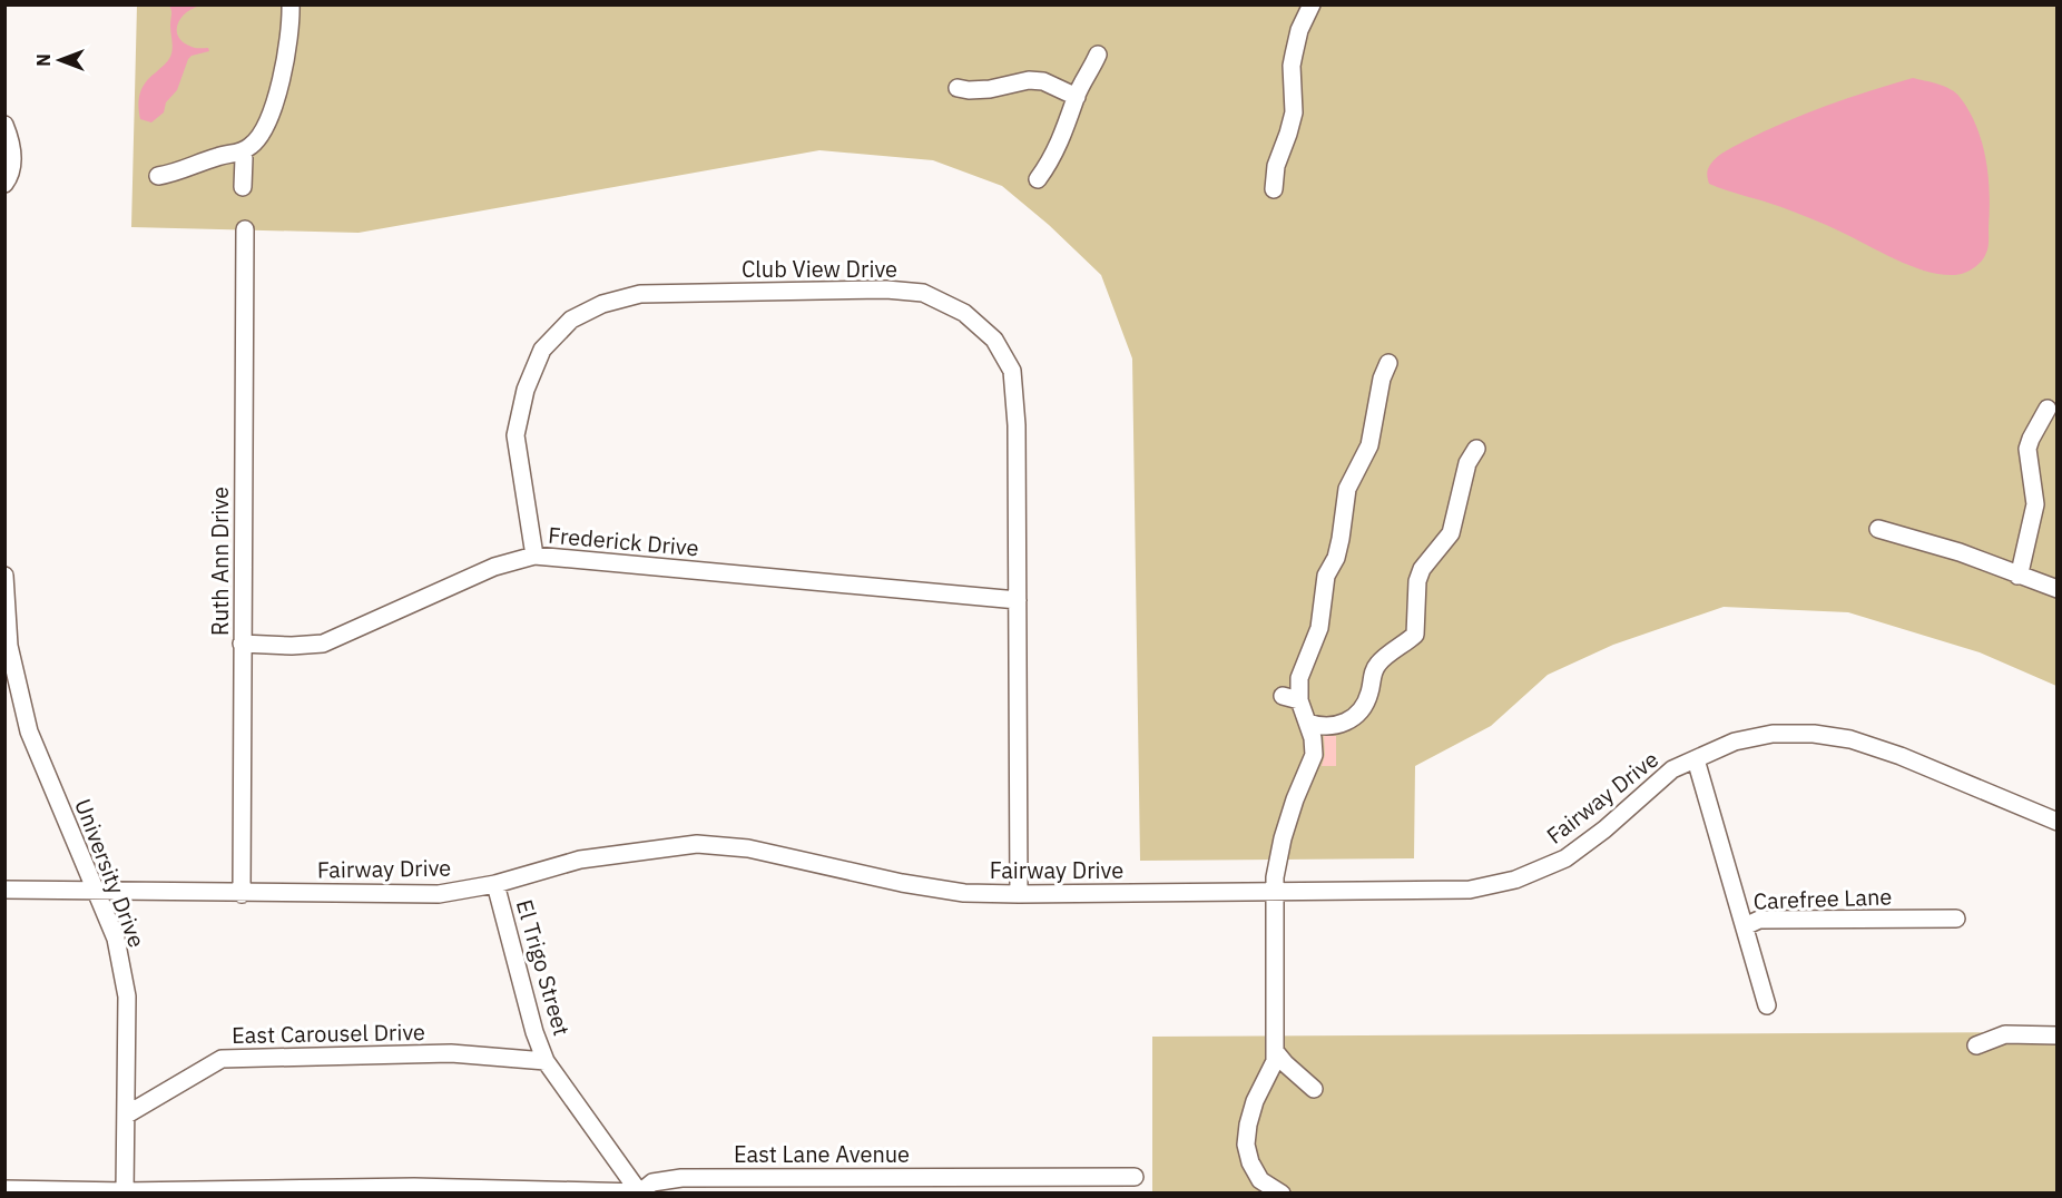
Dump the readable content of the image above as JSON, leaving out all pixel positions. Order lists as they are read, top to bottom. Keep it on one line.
{"streets":{"street":["Club View Drive","Frederick Drive","Ruth Ann Drive","Fairway Drive","University Drive","Carefree Lane","El Trigo Street","East Carousel Drive","East Lane Avenue"]},"crossings":[["Club View Drive","Frederick Drive"],["Club View Drive","Fairway Drive"],["Frederick Drive","Ruth Ann Drive"],["Ruth Ann Drive","Fairway Drive"],["Fairway Drive","University Drive"],["Fairway Drive","Carefree Lane"],["Fairway Drive","El Trigo Street"],["University Drive","East Carousel Drive"],["El Trigo Street","East Carousel Drive"],["El Trigo Street","East Lane Avenue"]],"north":"left"}
